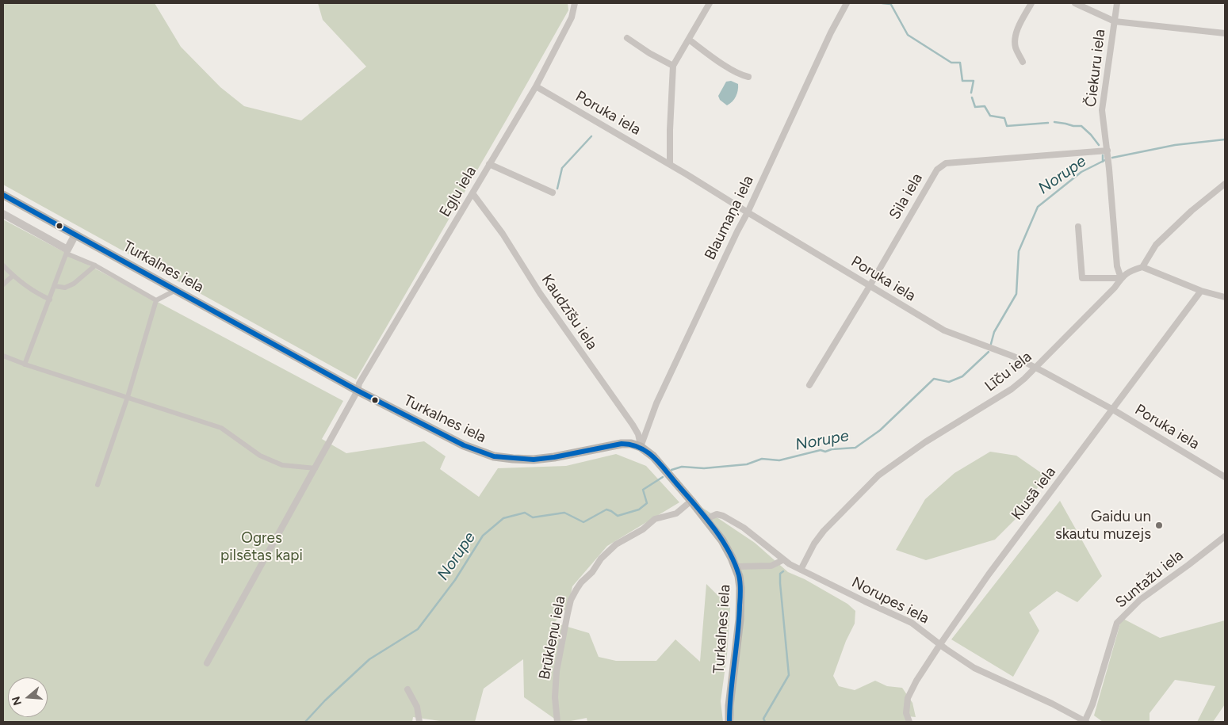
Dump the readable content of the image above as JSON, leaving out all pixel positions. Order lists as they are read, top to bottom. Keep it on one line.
{"streets":{"main road":["Turkalnes iela"],"street":["Čiekuru iela","Poruka iela","Egļu iela","Sila iela","Blaumaņa iela","Kaudzīšu iela","Līču iela","Klusā iela","Suntažu iela","Norupes iela","Brūkleņu iela"]},"crossings":[["Čiekuru iela","Sila iela"],["Čiekuru iela","Līču iela"],["Poruka iela","Egļu iela"],["Poruka iela","Sila iela"],["Poruka iela","Blaumaņa iela"],["Poruka iela","Līču iela"],["Poruka iela","Klusā iela"],["Egļu iela","Turkalnes iela"],["Egļu iela","Kaudzīšu iela"],["Blaumaņa iela","Turkalnes iela"],["Blaumaņa iela","Kaudzīšu iela"],["Turkalnes iela","Kaudzīšu iela"],["Turkalnes iela","Norupes iela"],["Turkalnes iela","Brūkleņu iela"],["Līču iela","Norupes iela"],["Klusā iela","Norupes iela"],["Suntažu iela","Norupes iela"]],"water":["Norupe"],"parks":["Ogres pilsētas kapi"],"places":["Gaidu un skautu muzejs"],"north":"left"}
